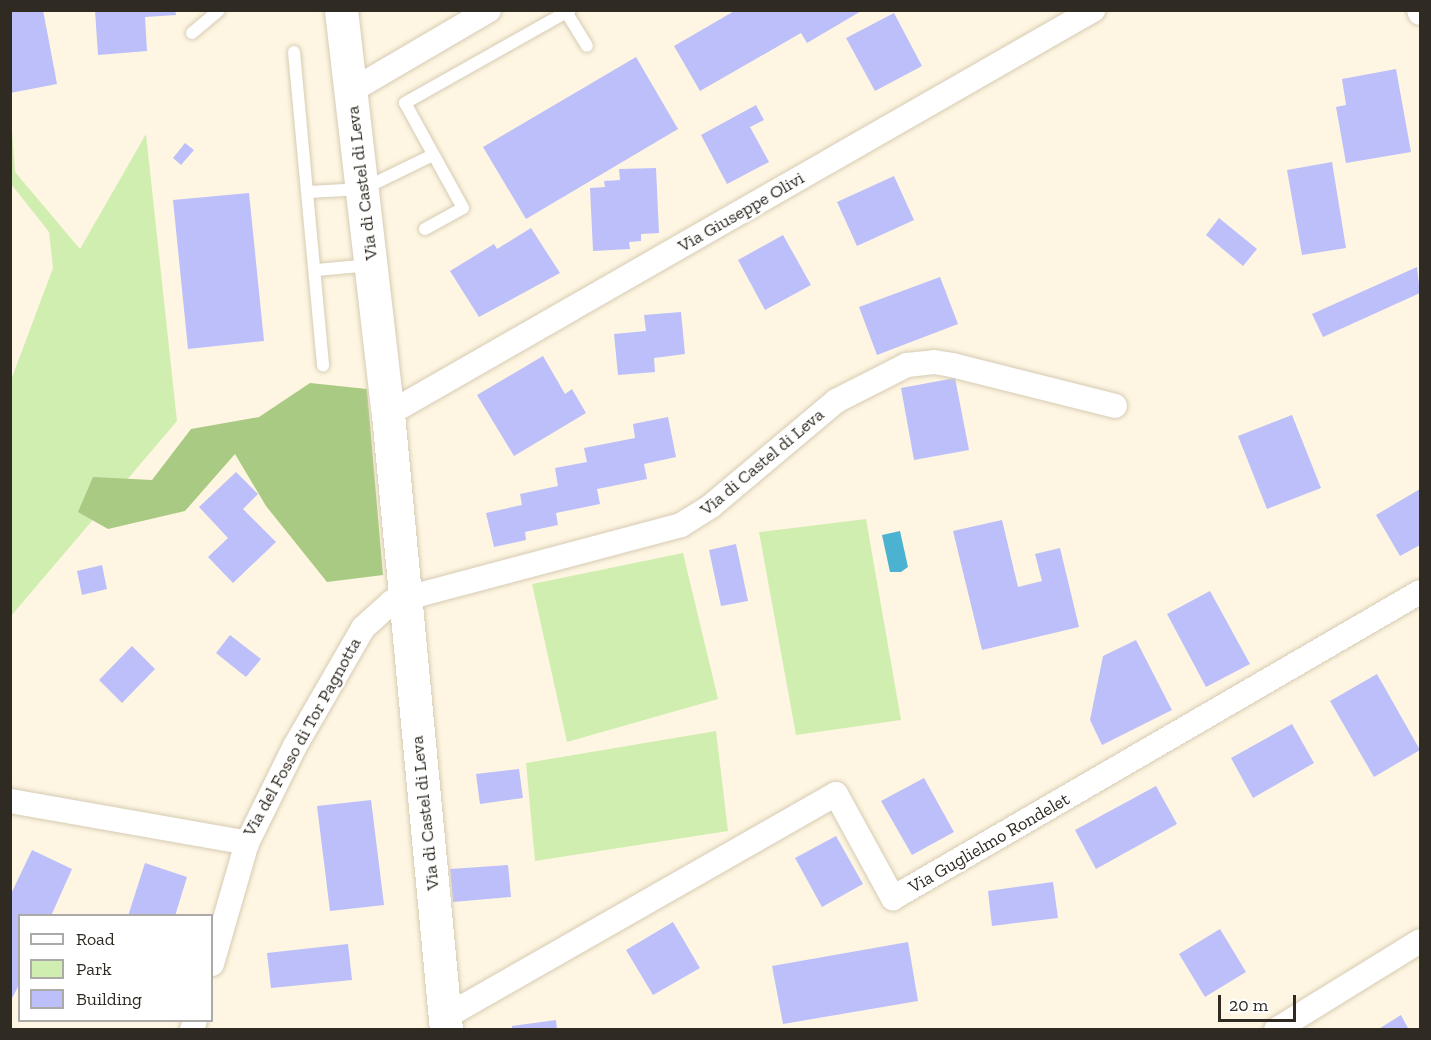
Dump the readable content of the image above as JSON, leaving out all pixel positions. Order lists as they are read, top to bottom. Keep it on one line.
{"streets":{"street":["Via di Castel di Leva","Via Giuseppe Olivi","Via del Fosso di Tor Pagnotta","Via Guglielmo Rondelet"]},"crossings":[["Via di Castel di Leva","Via Giuseppe Olivi"],["Via di Castel di Leva","Via del Fosso di Tor Pagnotta"],["Via di Castel di Leva","Via Guglielmo Rondelet"]],"legend":["Road","Park","Building"],"scale_bar":"20 m"}
